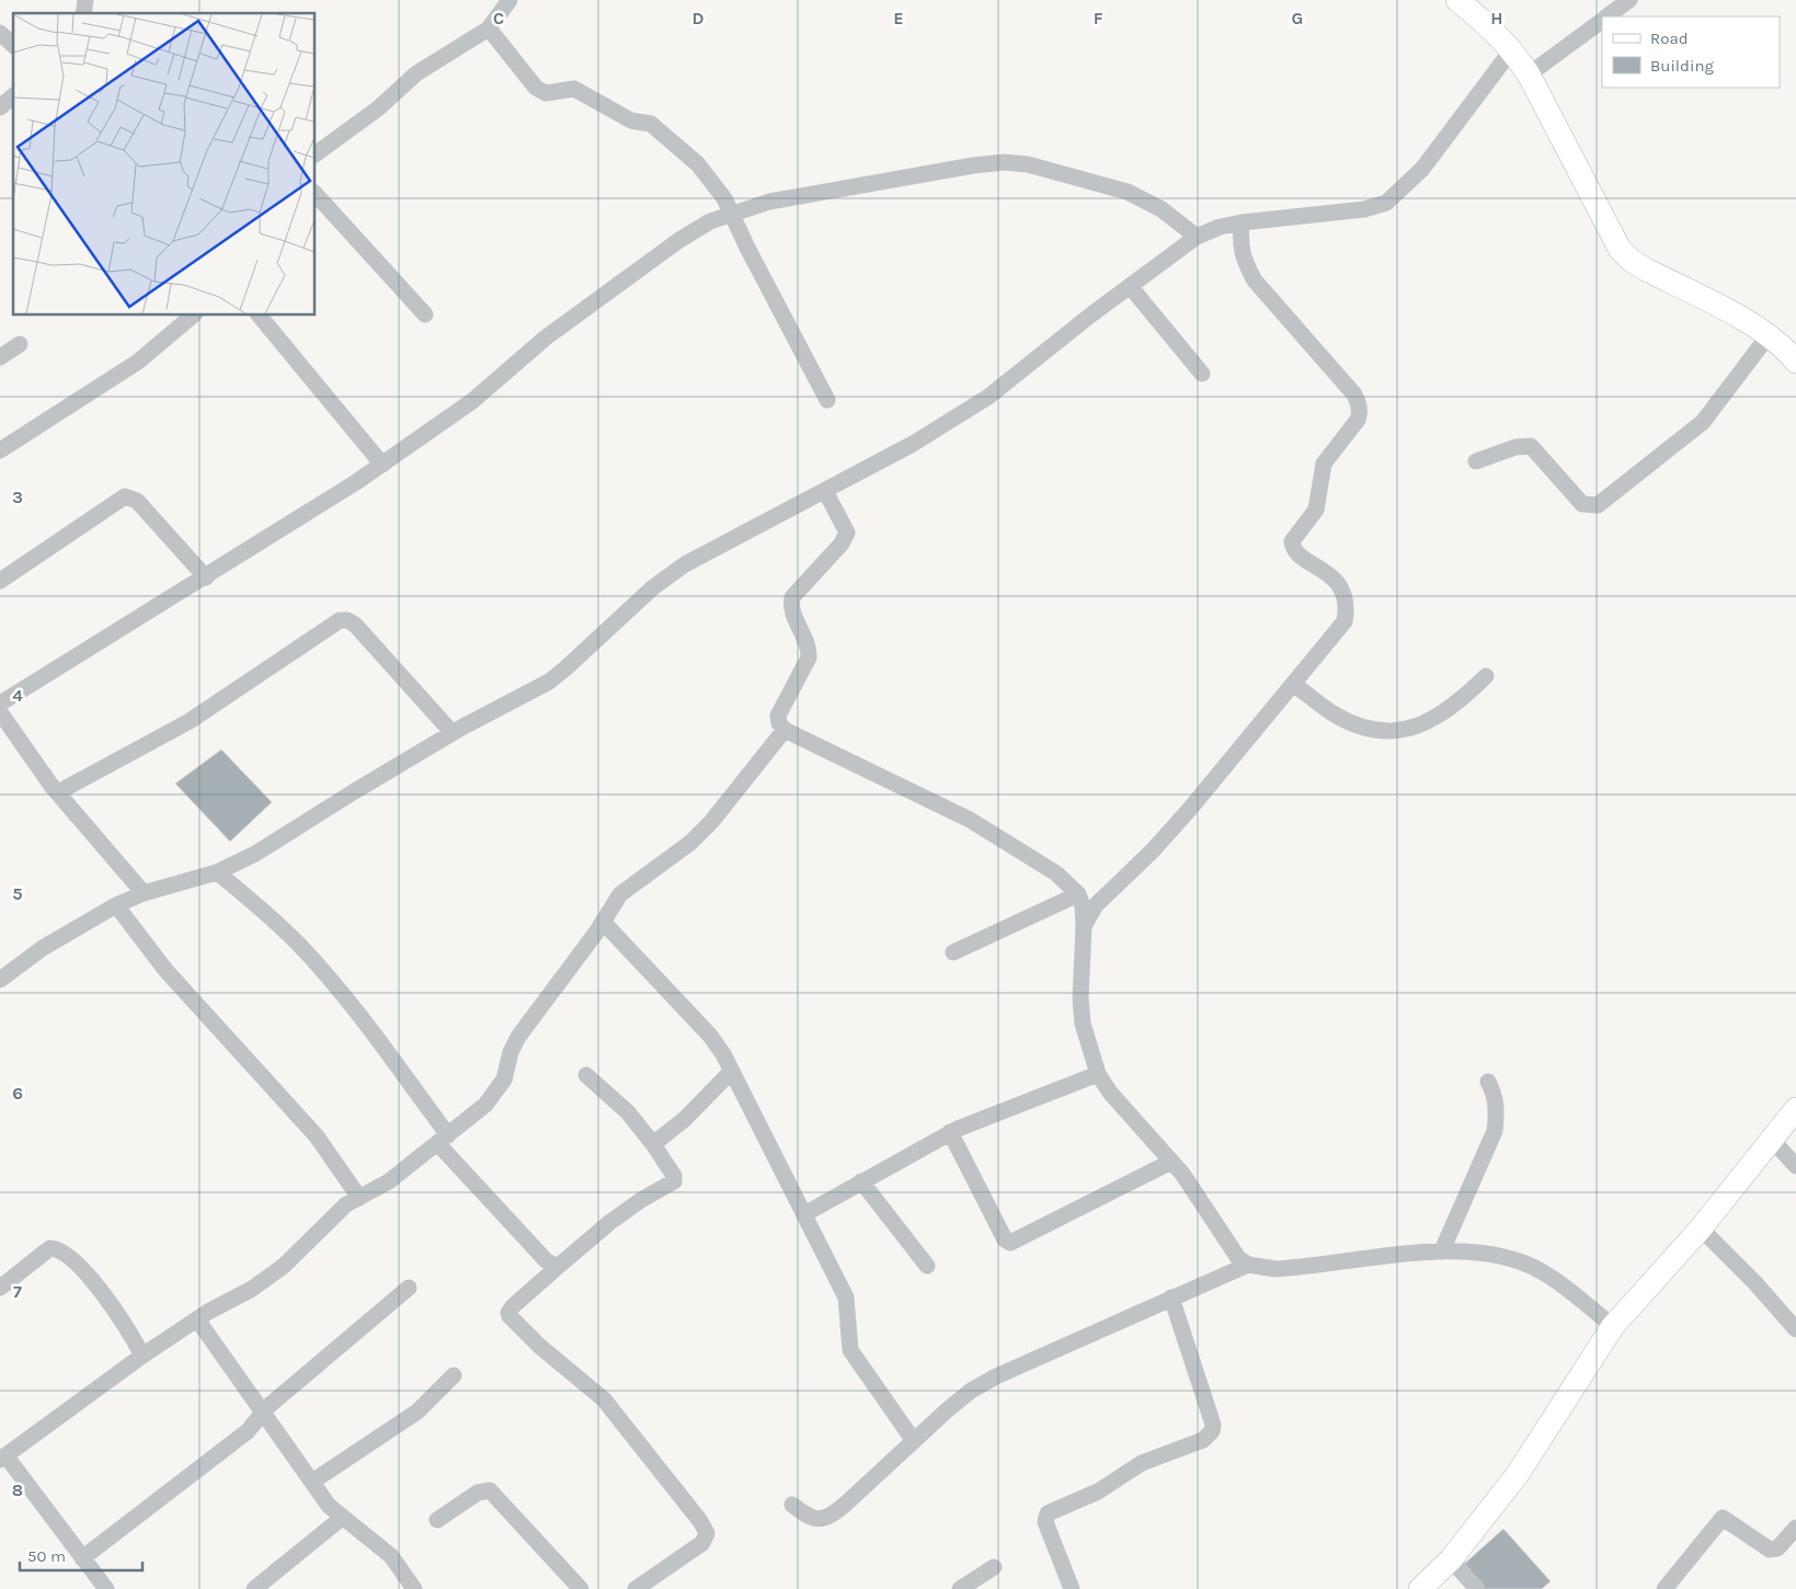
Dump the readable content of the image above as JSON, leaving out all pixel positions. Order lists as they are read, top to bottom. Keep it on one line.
{"legend":["Road","Building"],"scale_bar":"50 m","grid":{"columns":["C","D","E","F","G","H"],"rows":["3","4","5","6","7","8"]}}
